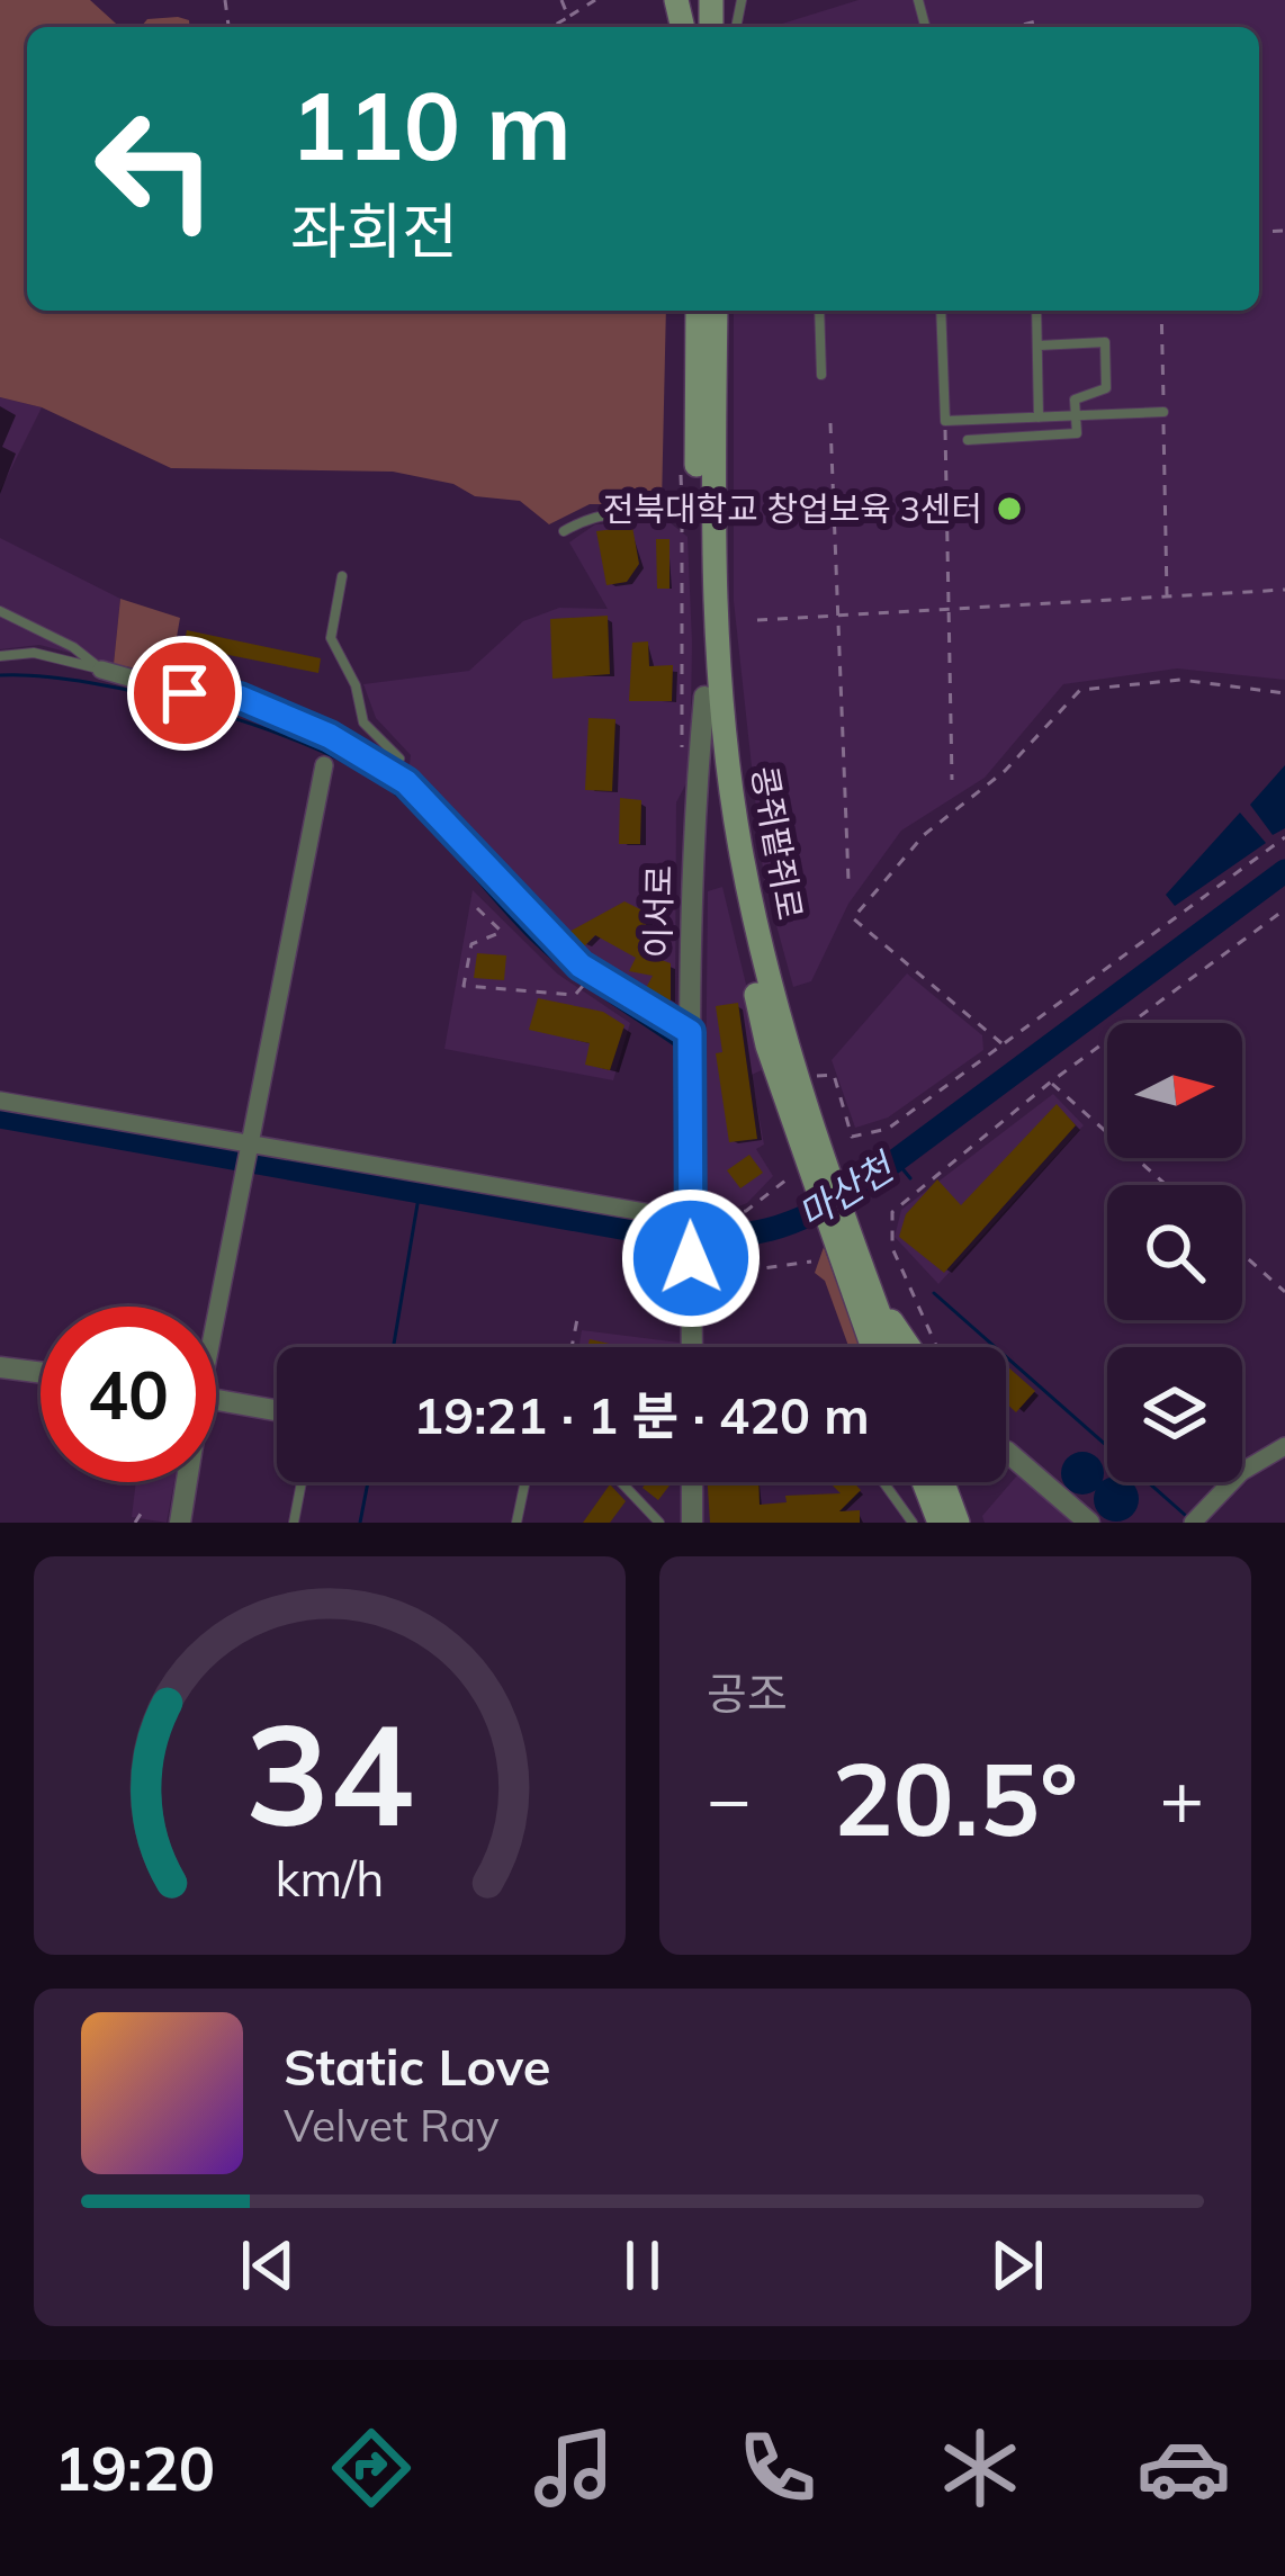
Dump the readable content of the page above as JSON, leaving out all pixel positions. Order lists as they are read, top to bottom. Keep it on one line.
{"streets":{"main road":["콩쥐팥쥐로"],"street":["이서로"]},"crossings":[["콩쥐팥쥐로","이서로"]],"water":["마산천"],"places":["전북대학교 창업보육 3센터"],"north":"right","page":{"turn":["110 m","좌회전"],"limit":"40","trip":"19:21 · 1 분 · 420 m","tile":"공조","heat":["−","20.5°","+"],"song":["Static Love","Velvet Ray"],"tabs":"19:20","gauge":["34","km/h"]}}
